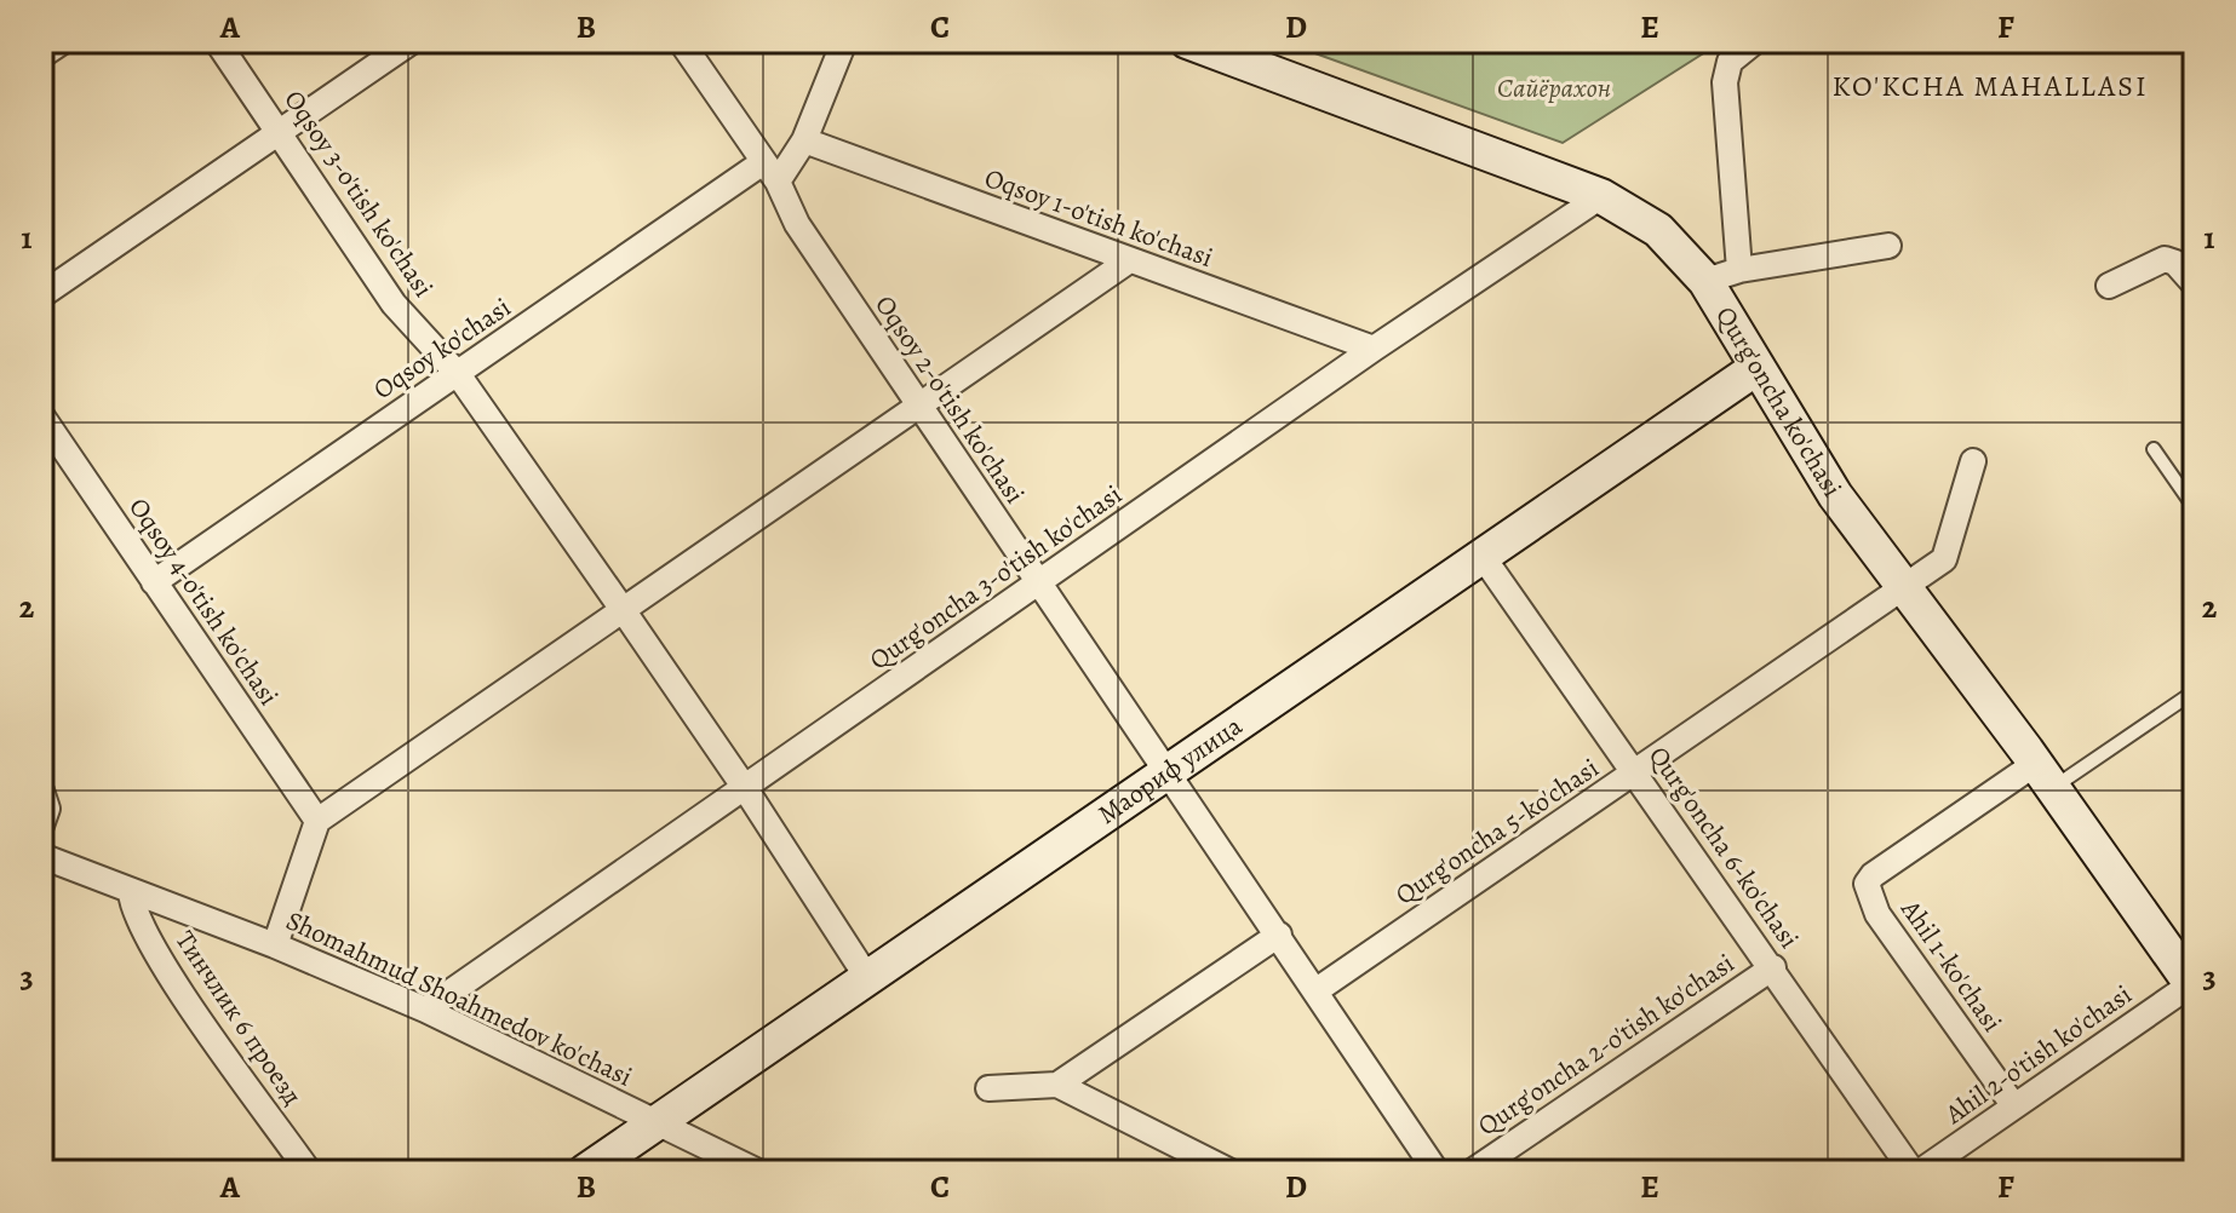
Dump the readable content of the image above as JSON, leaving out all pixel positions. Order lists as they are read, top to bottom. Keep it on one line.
{"streets":{"street":["Oqsoy 3-o'tish ko'chasi","Oqsoy 1-o'tish ko'chasi","Oqsoy ko'chasi","Oqsoy 2-o'tish ko'chasi","Qurg'oncha ko'chasi","Qurg'oncha 3-o'tish ko'chasi","Oqsoy 4-o'tish ko'chasi","Маориф улица","Qurg'oncha 5-ko'chasi","Qurg'oncha 6-ko'chasi","Ahil 1-ko'chasi","Shomahmud Shoahmedov ko'chasi","Тинчлик 6 проезд","Qurg'oncha 2-o'tish ko'chasi","Ahil 2-o'tish ko'chasi"]},"crossings":[["Oqsoy 3-o'tish ko'chasi","Oqsoy ko'chasi"],["Oqsoy 3-o'tish ko'chasi","Qurg'oncha 3-o'tish ko'chasi"],["Oqsoy 3-o'tish ko'chasi","Маориф улица"],["Oqsoy 1-o'tish ko'chasi","Oqsoy ko'chasi"],["Oqsoy 1-o'tish ko'chasi","Qurg'oncha 3-o'tish ko'chasi"],["Oqsoy ko'chasi","Oqsoy 2-o'tish ko'chasi"],["Oqsoy ko'chasi","Oqsoy 4-o'tish ko'chasi"],["Oqsoy 2-o'tish ko'chasi","Qurg'oncha 3-o'tish ko'chasi"],["Oqsoy 2-o'tish ko'chasi","Маориф улица"],["Oqsoy 2-o'tish ko'chasi","Qurg'oncha 5-ko'chasi"],["Qurg'oncha ko'chasi","Qurg'oncha 3-o'tish ko'chasi"],["Qurg'oncha ko'chasi","Маориф улица"],["Qurg'oncha ko'chasi","Qurg'oncha 5-ko'chasi"],["Qurg'oncha ko'chasi","Ahil 1-ko'chasi"],["Qurg'oncha ko'chasi","Ahil 2-o'tish ko'chasi"],["Qurg'oncha 3-o'tish ko'chasi","Shomahmud Shoahmedov ko'chasi"],["Маориф улица","Qurg'oncha 6-ko'chasi"],["Маориф улица","Shomahmud Shoahmedov ko'chasi"],["Qurg'oncha 5-ko'chasi","Qurg'oncha 6-ko'chasi"],["Qurg'oncha 6-ko'chasi","Qurg'oncha 2-o'tish ko'chasi"],["Qurg'oncha 6-ko'chasi","Ahil 2-o'tish ko'chasi"],["Ahil 1-ko'chasi","Ahil 2-o'tish ko'chasi"],["Shomahmud Shoahmedov ko'chasi","Тинчлик 6 проезд"]],"districts":["KO'KCHA MAHALLASI"],"parks":["Сайёрахон"],"grid":{"columns":["A","B","C","D","E","F"],"rows":["1","2","3"]}}
